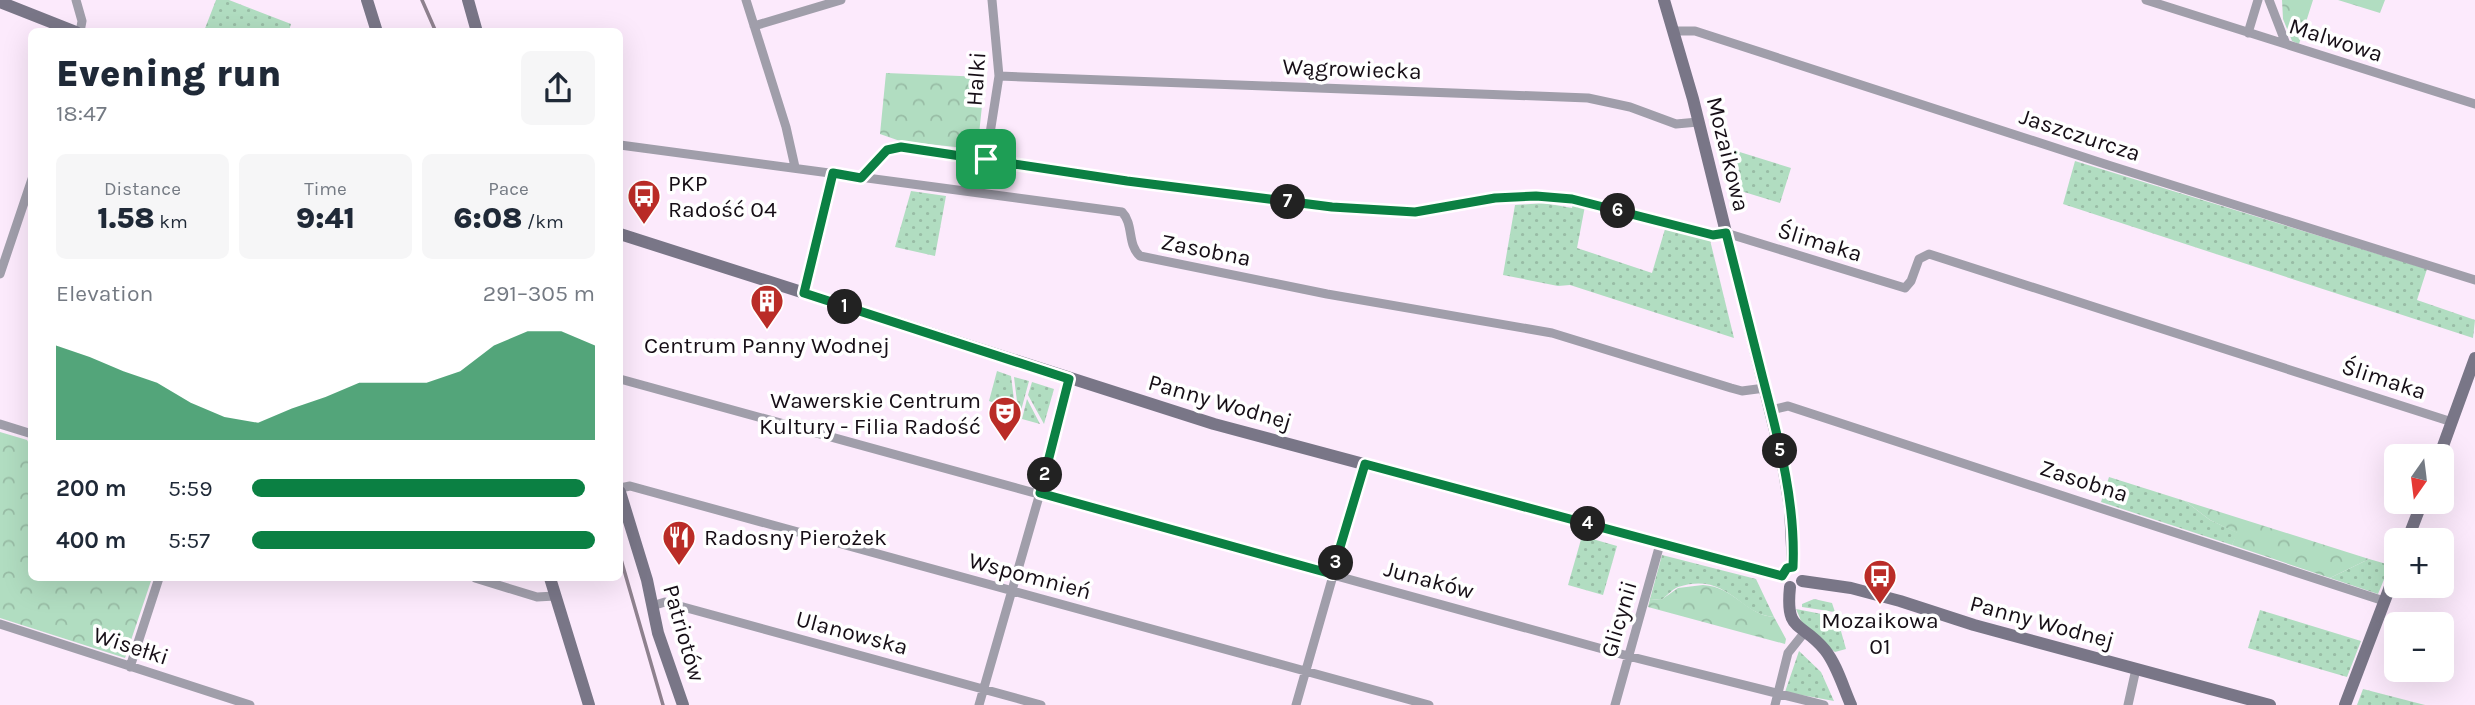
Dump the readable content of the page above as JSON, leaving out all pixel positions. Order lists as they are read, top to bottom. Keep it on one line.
{"streets":{"street":["Malwowa","Wągrowiecka","Halki","Jaszczurcza","Mozaikowa","Ślimaka","Zasobna","Panny Wodnej","Wspomnień","Junaków","Glicynii","Patriotów","Ulanowska","Wisełki"]},"crossings":[["Wągrowiecka","Halki"],["Wągrowiecka","Mozaikowa"],["Halki","Ślimaka"],["Jaszczurcza","Mozaikowa"],["Mozaikowa","Ślimaka"],["Mozaikowa","Zasobna"],["Mozaikowa","Panny Wodnej"],["Ślimaka","Zasobna"],["Panny Wodnej","Glicynii"],["Junaków","Glicynii"],["Patriotów","Ulanowska"]],"places":{"bus stop":["PKP Radość 04","Mozaikowa 01"],"building":["Centrum Panny Wodnej"],"theatre":["Wawerskie Centrum Kultury - Filia Radość"],"restaurant":["Radosny Pierożek"]},"north":"bottom","page":{"heading":["Evening run","18:47"],"stats":[["Distance","1.58 km"],["Time","9:41"],["Pace","6:08 /km"]],"pins":["7","6","1","5","2","4","3"],"chart":["Elevation","291–305 m"],"map_buttons":["+","−"],"list":[{"name":"200 m","note":"5:59"},{"name":"400 m","note":"5:57"}]}}
